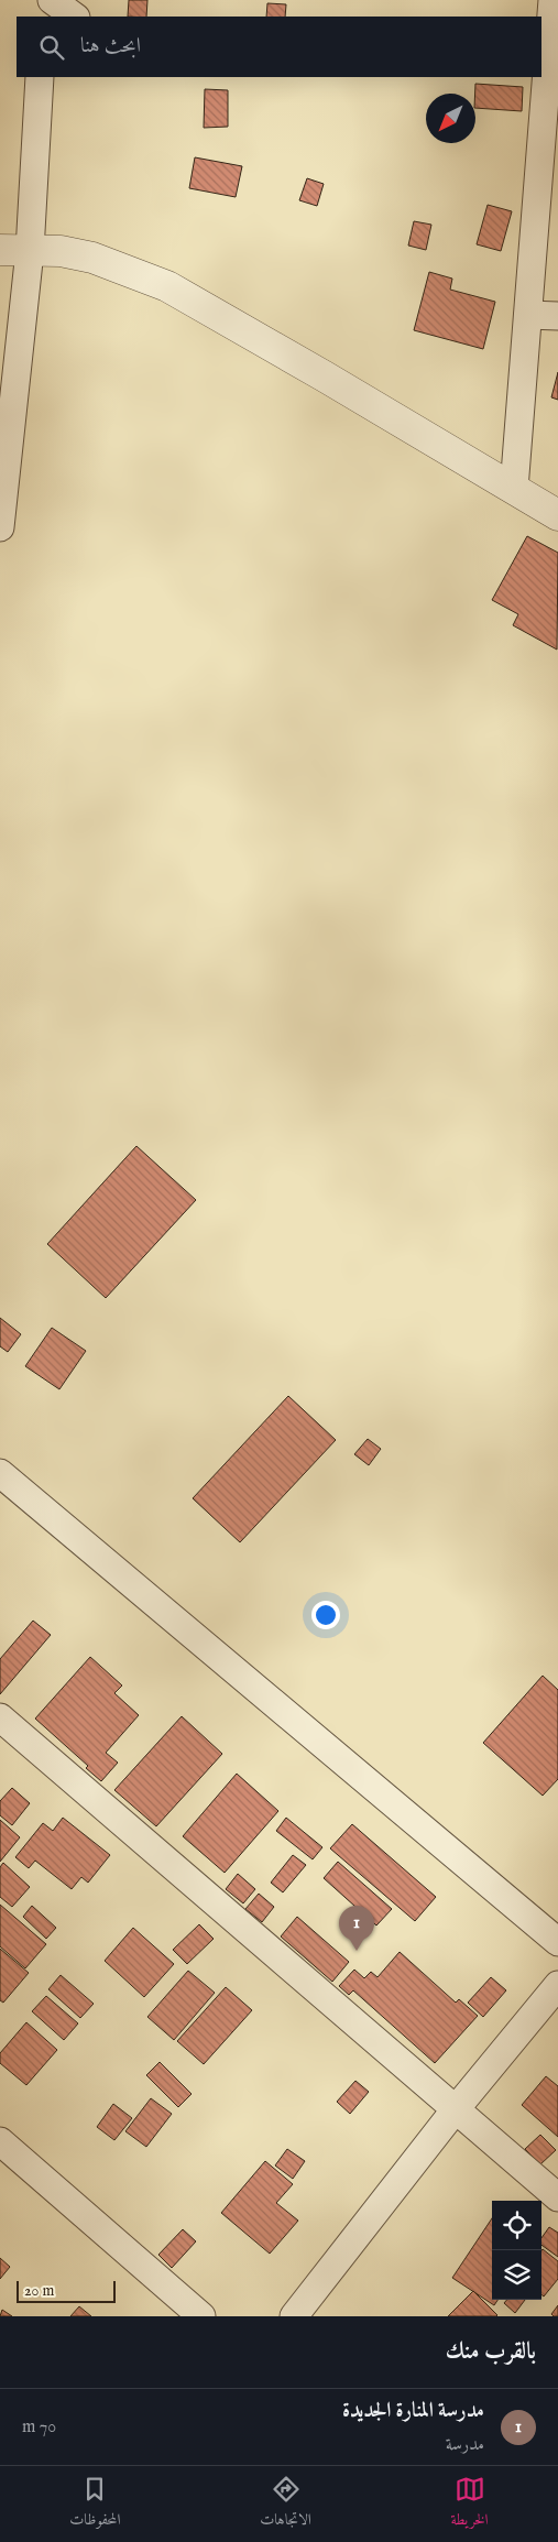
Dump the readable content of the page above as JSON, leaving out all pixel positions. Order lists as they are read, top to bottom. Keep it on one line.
{"scale_bar":"20 m","north":"bottom left","page":{"search":"ابحث هنا","pins":"1","scale":"20 m","heading":"بالقرب منك","list":[{"mark":"1","name":"مدرسة المنارة الجديدة","note":"مدرسة","value":"70 m"}],"nav":["الخريطة","الاتجاهات","المحفوظات"]}}
